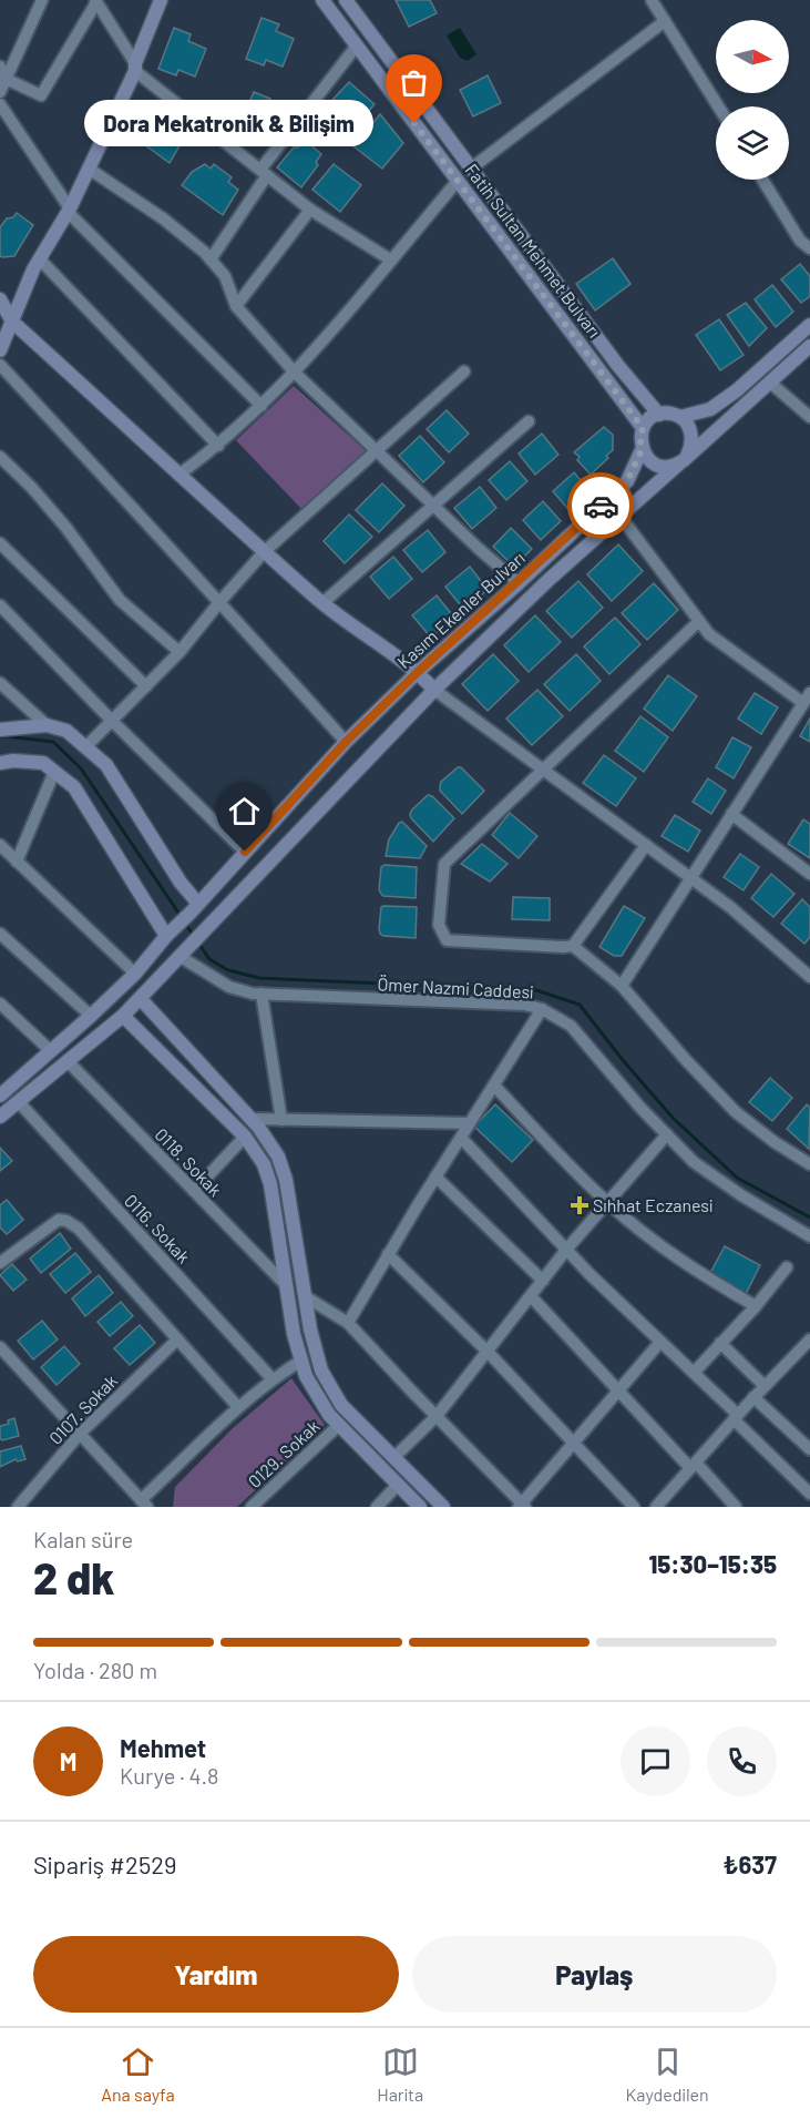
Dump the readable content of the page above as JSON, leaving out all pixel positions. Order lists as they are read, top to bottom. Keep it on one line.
{"streets":{"street":["Fatih Sultan Mehmet Bulvarı","Kasım Ekenler Bulvarı","Ömer Nazmi Caddesi","0118. Sokak","0116. Sokak","0107. Sokak","0129. Sokak"]},"crossings":[["Fatih Sultan Mehmet Bulvarı","Kasım Ekenler Bulvarı"],["Kasım Ekenler Bulvarı","Ömer Nazmi Caddesi"]],"places":{"other":["Dora Mekatronik & Bilişim"],"health":["Sıhhat Eczanesi"]},"north":"right","page":{"bubble":"Dora Mekatronik & Bilişim","heading":["2 dk","Kalan süre","15:30–15:35"],"panel":["Mehmet","Kurye · 4.8","Sipariş #2529","₺637"],"bar":"Yolda · 280 m","round":"M","buttons":["Yardım","Paylaş"],"tabs":["Ana sayfa","Harita","Kaydedilen"]}}
